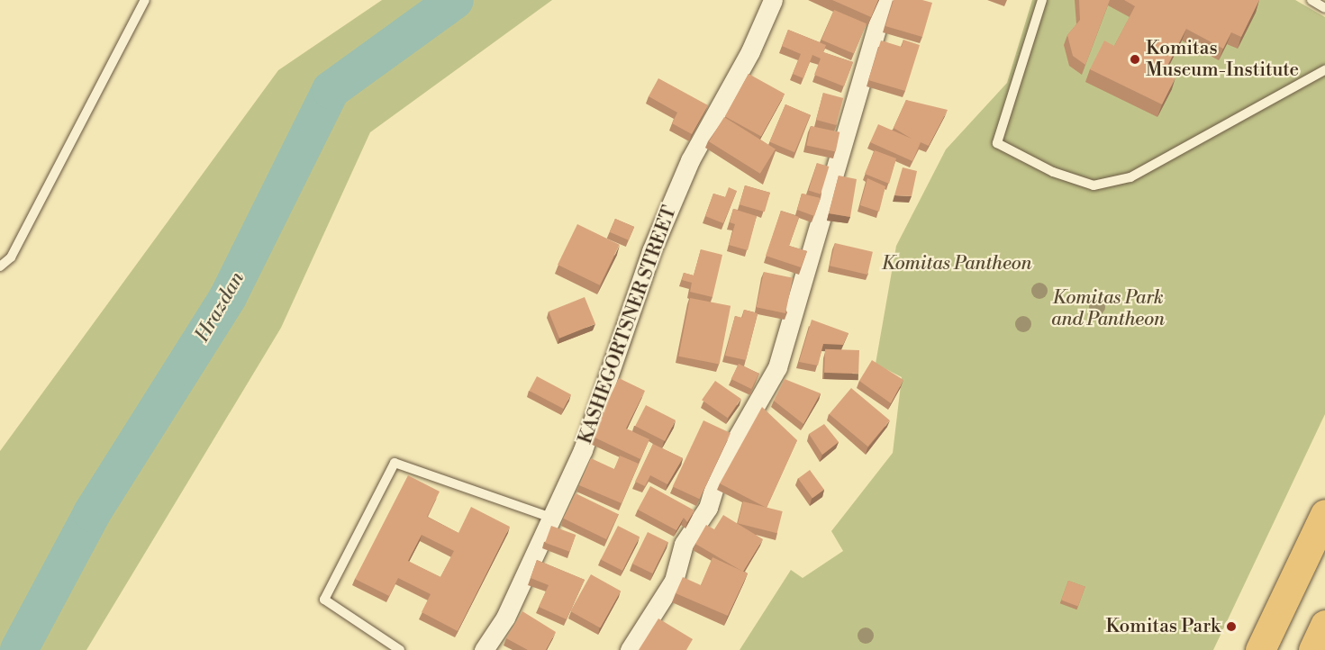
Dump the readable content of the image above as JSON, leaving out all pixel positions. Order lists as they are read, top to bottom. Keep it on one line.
{"streets":{"street":["KASHEGORTSNER STREET"]},"water":["Hrazdan"],"parks":["Komitas Pantheon","Komitas Park and Pantheon"],"places":["Komitas Museum-Institute","Komitas Park"]}
